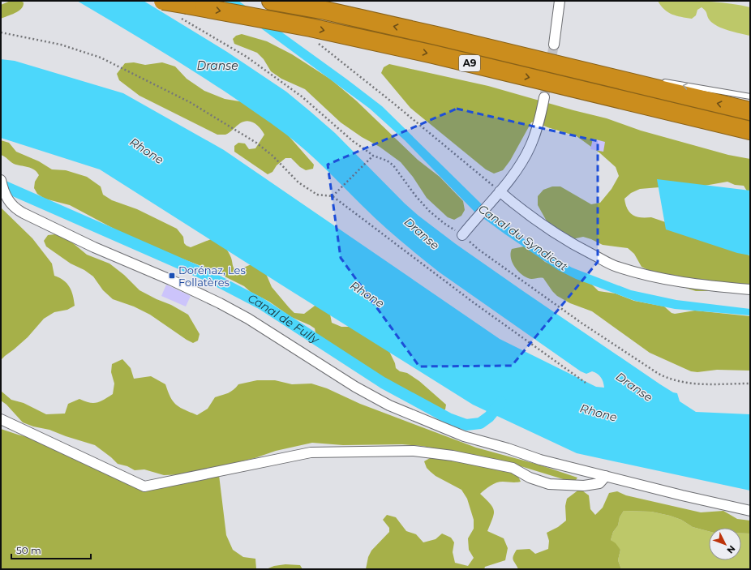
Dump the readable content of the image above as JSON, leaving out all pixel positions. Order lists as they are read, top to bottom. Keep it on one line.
{"streets":{"highway":["A9"]},"water":["Dranse","Rhone","Canal du Syndicat","Canal de Fully"],"places":{"transit":["Dorénaz, Les Follatères"]},"scale_bar":"50 m","north":"bottom right"}
